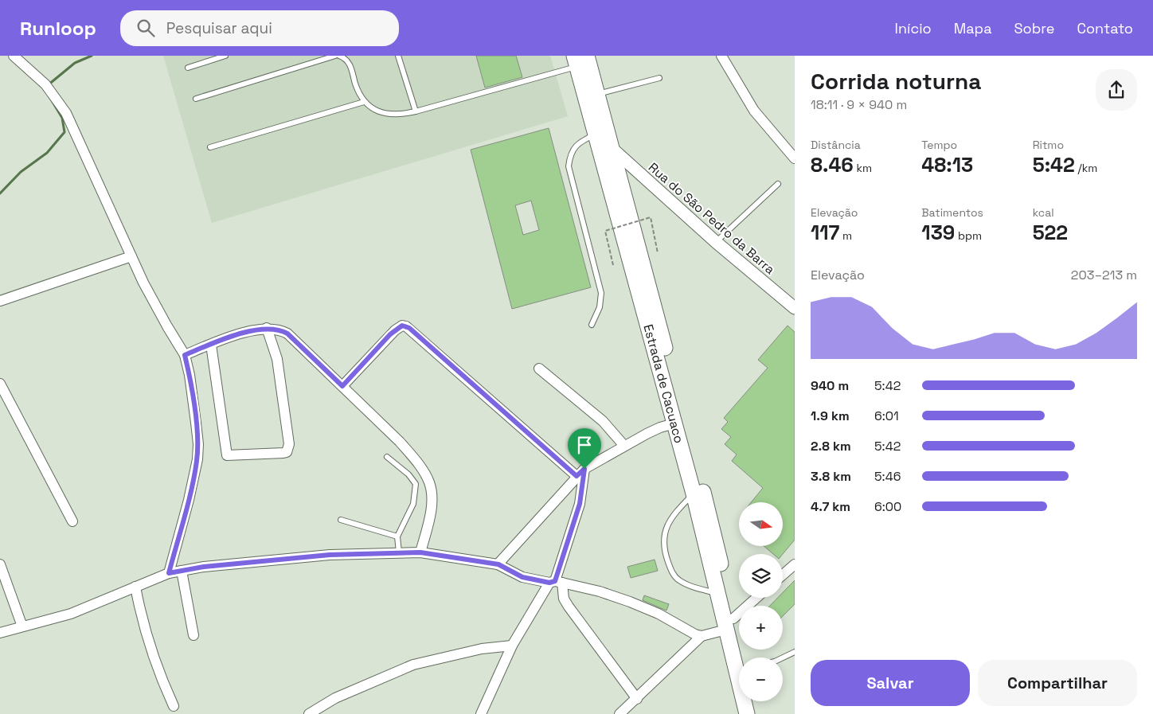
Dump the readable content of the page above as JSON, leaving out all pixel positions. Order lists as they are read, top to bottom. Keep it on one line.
{"streets":{"main road":["Estrada de Cacuaco"],"street":["Rua do São Pedro da Barra"]},"crossings":[["Rua do São Pedro da Barra","Estrada de Cacuaco"]],"north":"right","page":{"header":"Runloop","search":"Pesquisar aqui","nav":["Início","Mapa","Sobre","Contato"],"heading":["Corrida noturna","18:11 · 9 × 940 m"],"stats":[["Distância","8.46 km"],["Tempo","48:13"],["Ritmo","5:42 /km"],["Elevação","117 m"],["Batimentos","139 bpm"],["kcal","522"]],"chart":["Elevação","203–213 m"],"list":[{"name":"940 m","note":"5:42"},{"name":"1.9 km","note":"6:01"},{"name":"2.8 km","note":"5:42"},{"name":"3.8 km","note":"5:46"},{"name":"4.7 km","note":"6:00"}],"map_buttons":["+","−"],"buttons":["Salvar","Compartilhar"]}}
